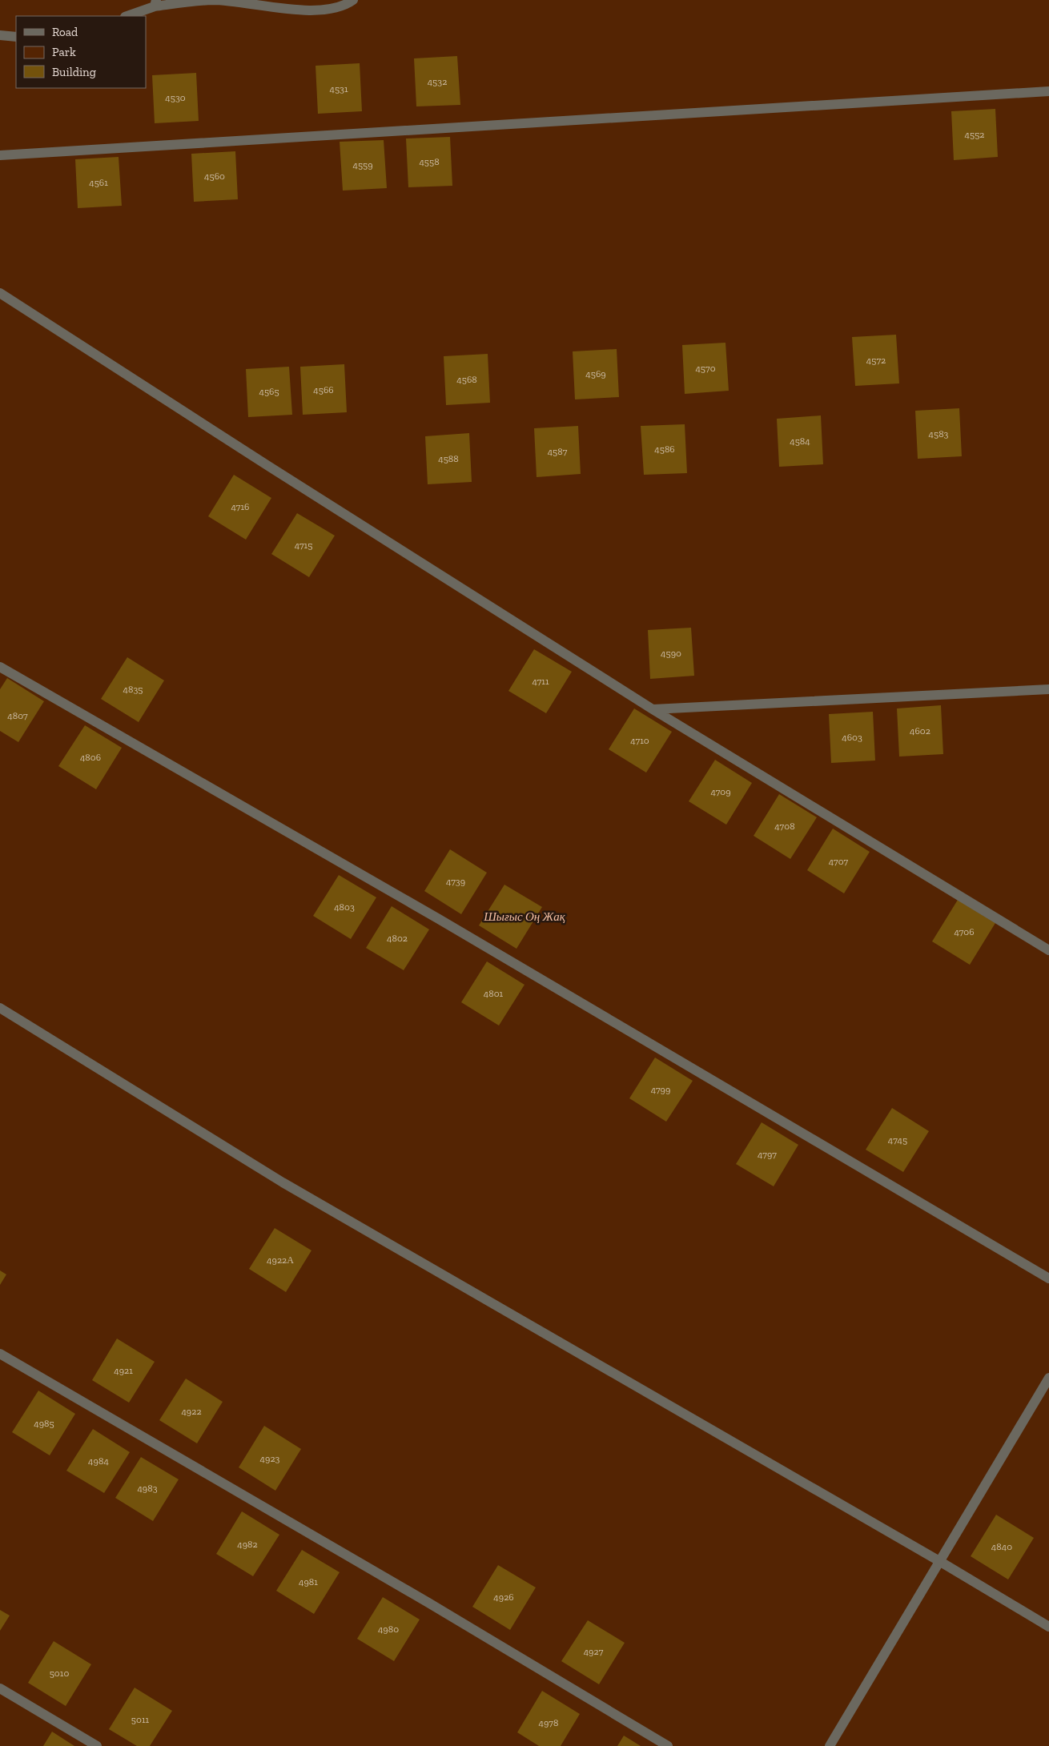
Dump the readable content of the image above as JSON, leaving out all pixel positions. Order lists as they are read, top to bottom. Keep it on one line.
{"parks":["Шығыс Оң Жақ"],"house_numbers":["4532","4531","4530","4552","4558","4559","4560","4561","4572","4570","4569","4568","4566","4565","4583","4584","4586","4587","4588","4716","4715","4590","4711","4835","4807","4602","4603","4710","4806","4709","4708","4707","4739","4803","4706","4802","4801","4799","4745","4797","4922А","4921","4922","4985","4923","4984","4983","4982","4840","4981","4926","4980","4927","5010","5011","4978"],"legend":["Road","Park","Building"]}
